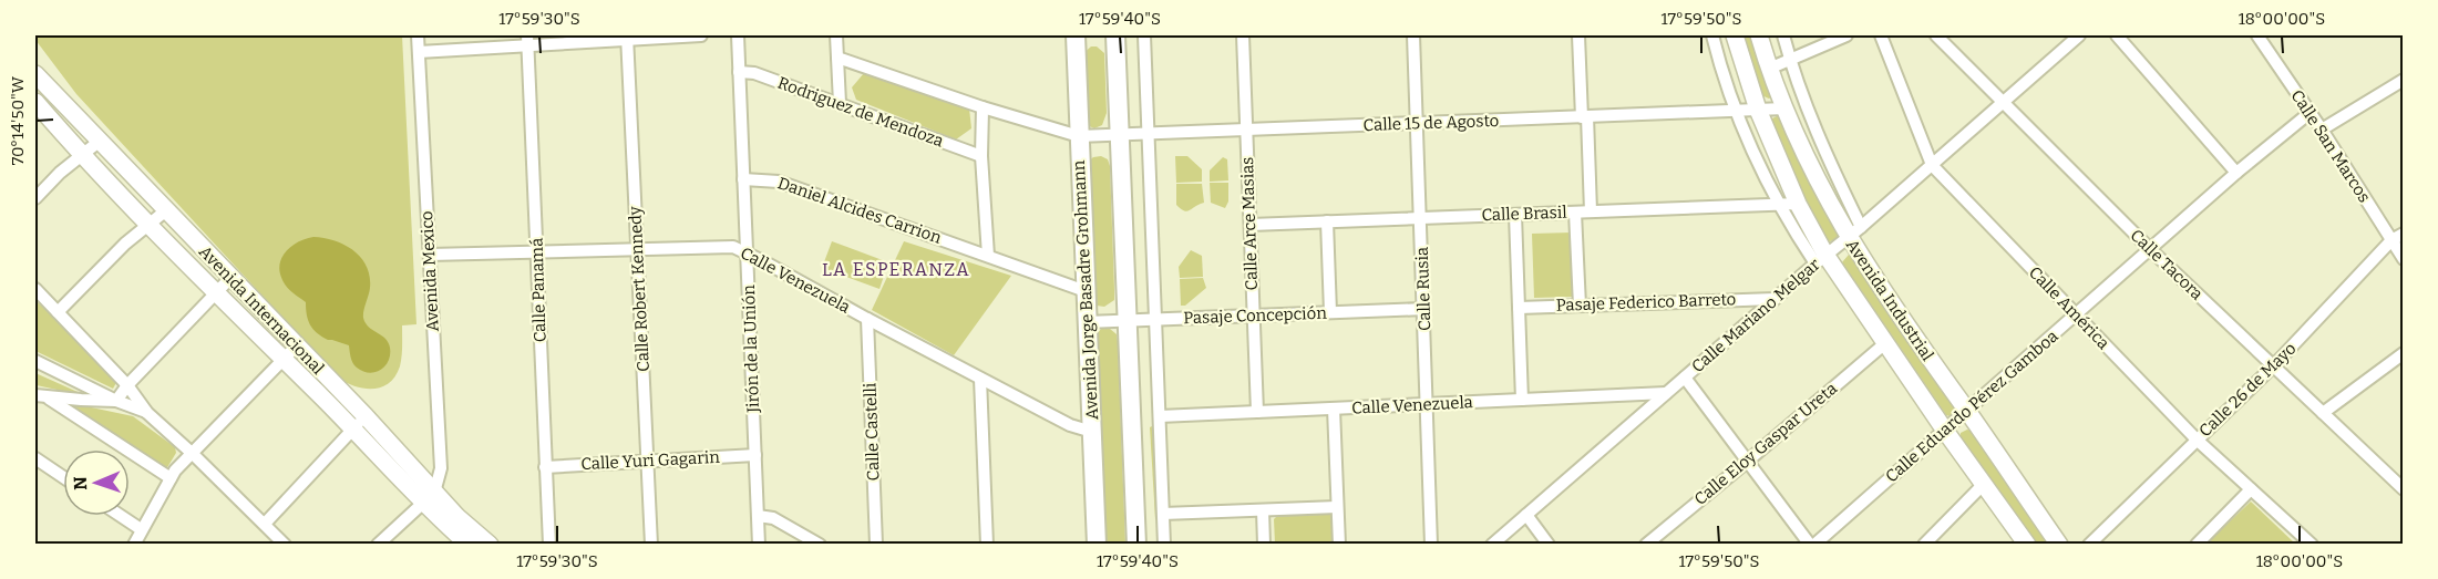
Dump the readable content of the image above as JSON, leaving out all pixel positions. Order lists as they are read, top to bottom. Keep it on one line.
{"streets":{"highway":["Avenida Jorge Basadre Grohmann"],"main road":["Avenida Industrial","Avenida Internacional"],"street":["Rodriguez de Mendoza","Calle 15 de Agosto","Calle San Marcos","Daniel Alcides Carrion","Calle Brasil","Calle Arce Masias","Calle Tacora","Avenida Mexico","Calle Venezuela","Calle Robert Kennedy","Calle Rusia","Calle Panamá","Pasaje Federico Barreto","Calle América","Pasaje Concepción","Calle Mariano Melgar","Jirón de la Unión","Calle 26 de Mayo","Calle Eduardo Pérez Gamboa","Calle Castelli","Calle Eloy Gaspar Ureta","Calle Yuri Gagarin"]},"crossings":[["Rodriguez de Mendoza","Jirón de la Unión"],["Calle 15 de Agosto","Calle Arce Masias"],["Calle 15 de Agosto","Calle Rusia"],["Calle 15 de Agosto","Avenida Jorge Basadre Grohmann"],["Calle 15 de Agosto","Avenida Industrial"],["Calle San Marcos","Calle 26 de Mayo"],["Calle San Marcos","Calle Eduardo Pérez Gamboa"],["Daniel Alcides Carrion","Avenida Jorge Basadre Grohmann"],["Daniel Alcides Carrion","Jirón de la Unión"],["Calle Brasil","Calle Arce Masias"],["Calle Brasil","Calle Rusia"],["Calle Brasil","Avenida Industrial"],["Calle Arce Masias","Calle Venezuela"],["Calle Arce Masias","Pasaje Concepción"],["Calle Tacora","Calle Mariano Melgar"],["Calle Tacora","Calle 26 de Mayo"],["Calle Tacora","Calle Eduardo Pérez Gamboa"],["Avenida Mexico","Calle Venezuela"],["Avenida Mexico","Avenida Internacional"],["Calle Venezuela","Calle Robert Kennedy"],["Calle Venezuela","Calle Rusia"],["Calle Venezuela","Calle Panamá"],["Calle Venezuela","Avenida Jorge Basadre Grohmann"],["Calle Venezuela","Calle Mariano Melgar"],["Calle Venezuela","Jirón de la Unión"],["Calle Venezuela","Calle Castelli"],["Calle Robert Kennedy","Calle Yuri Gagarin"],["Calle Rusia","Pasaje Concepción"],["Calle Panamá","Calle Yuri Gagarin"],["Avenida Jorge Basadre Grohmann","Pasaje Concepción"],["Avenida Industrial","Calle Mariano Melgar"],["Avenida Industrial","Calle Eduardo Pérez Gamboa"],["Avenida Industrial","Calle Eloy Gaspar Ureta"],["Pasaje Federico Barreto","Calle Mariano Melgar"],["Calle América","Calle Mariano Melgar"],["Calle América","Calle 26 de Mayo"],["Calle América","Calle Eduardo Pérez Gamboa"],["Jirón de la Unión","Calle Yuri Gagarin"]],"districts":["LA ESPERANZA"],"north":"left","coordinates":["17°59'30\"S","17°59'40\"S","17°59'50\"S","18°00'00\"S","70°14'50\"W"]}
